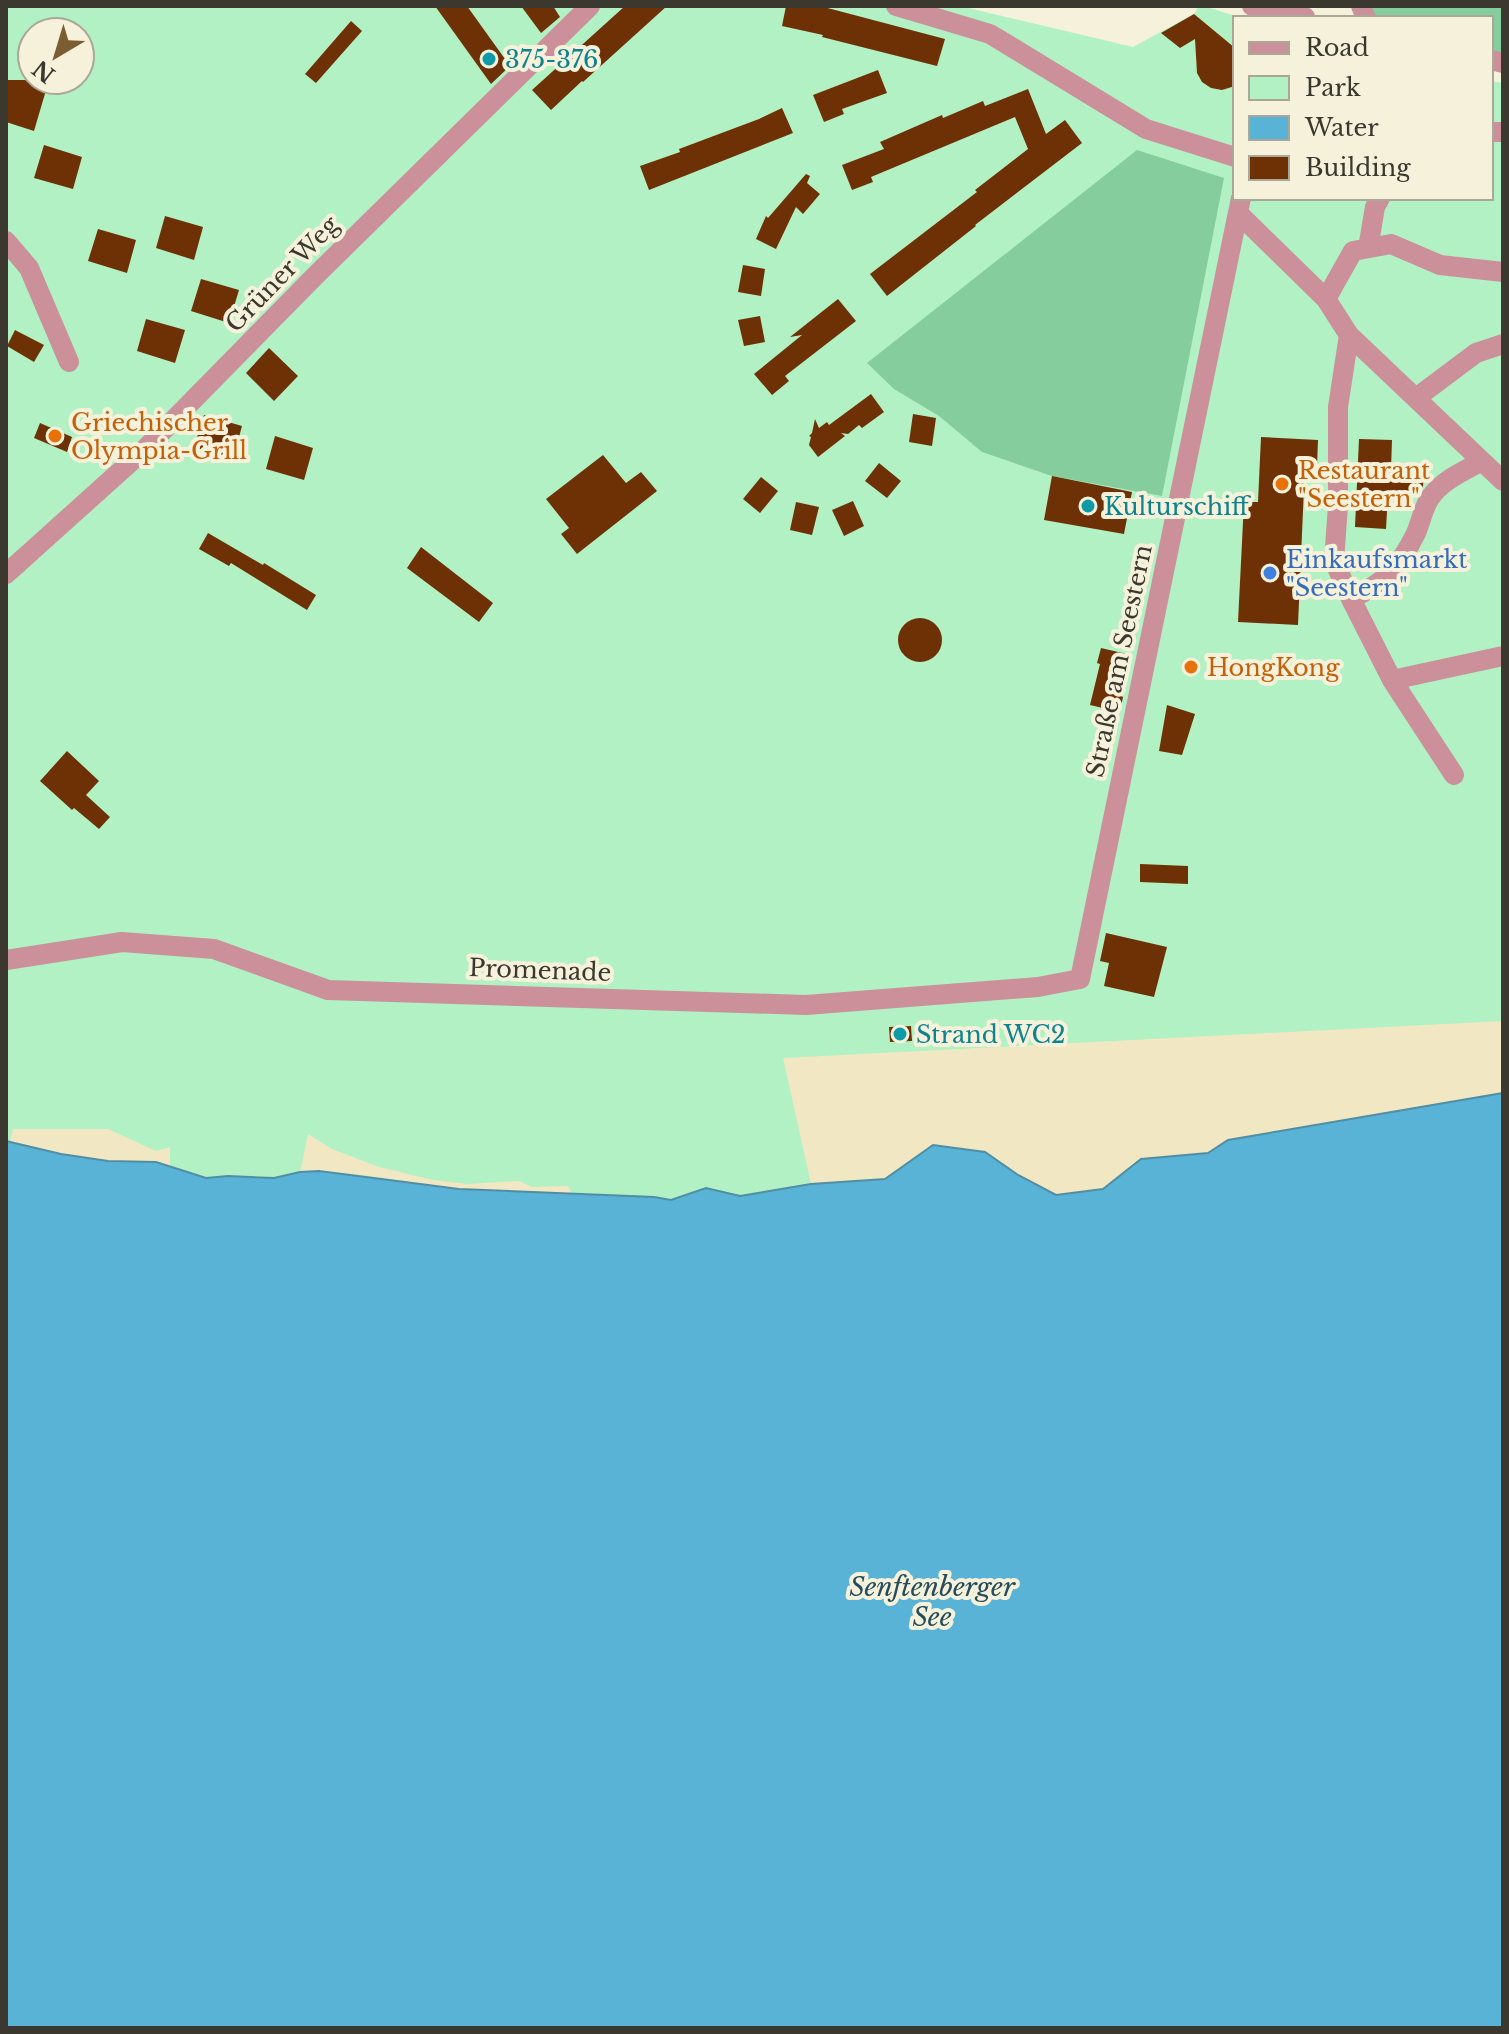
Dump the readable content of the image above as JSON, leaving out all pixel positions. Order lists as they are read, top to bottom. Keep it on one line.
{"streets":{"street":["Grüner Weg","Straße am Seestern","Promenade"]},"crossings":[["Straße am Seestern","Promenade"]],"water":["Senftenberger See"],"places":["375-376","Griechischer Olympia-Grill","Restaurant \"Seestern\"","Kulturschiff","Einkaufsmarkt \"Seestern\"","HongKong","Strand WC2"],"legend":["Road","Park","Water","Building"],"north":"bottom left"}
